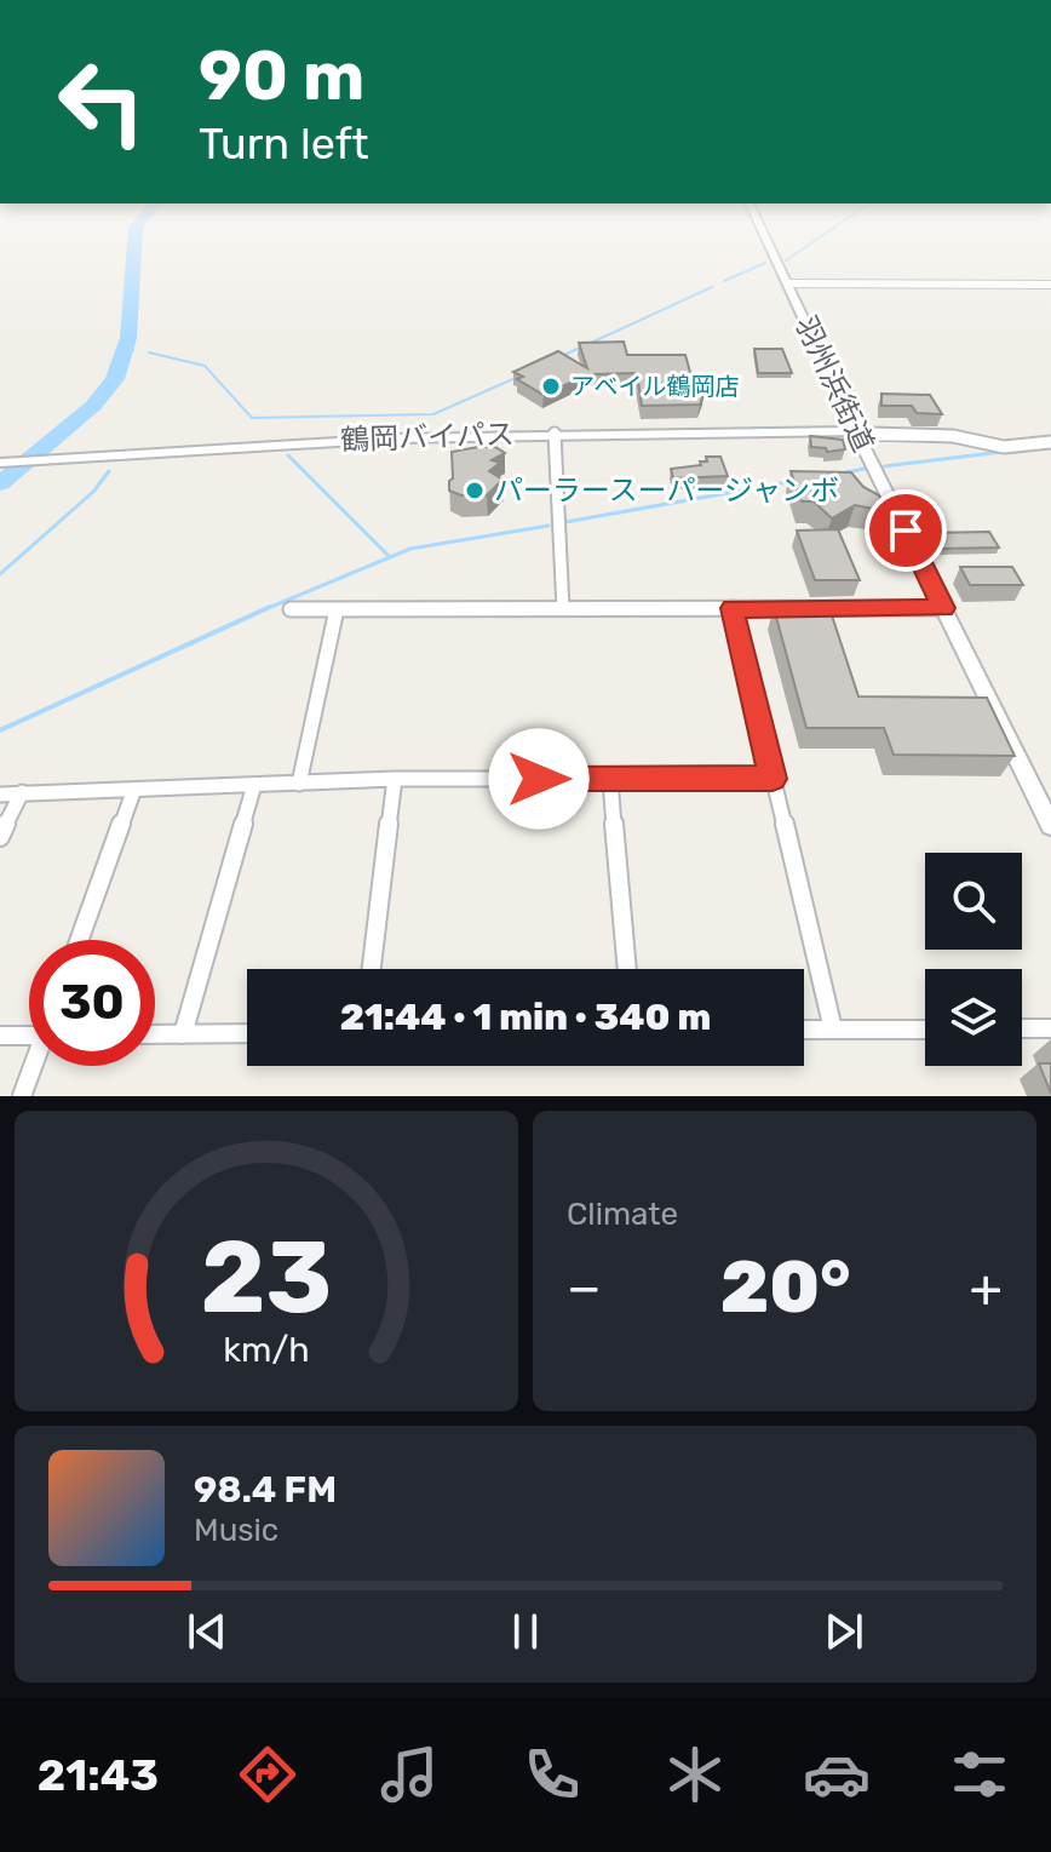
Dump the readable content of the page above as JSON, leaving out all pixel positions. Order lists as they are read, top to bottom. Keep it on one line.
{"streets":{"main road":["羽州浜街道","鶴岡バイパス"]},"crossings":[["羽州浜街道","鶴岡バイパス"]],"places":["アベイル鶴岡店","パーラースーパージャンボ"],"page":{"turn":["90 m","Turn left"],"limit":"30","trip":"21:44 · 1 min · 340 m","tile":"Climate","heat":["−","20°","+"],"song":["98.4 FM","Music"],"tabs":"21:43","gauge":["23","km/h"]}}
